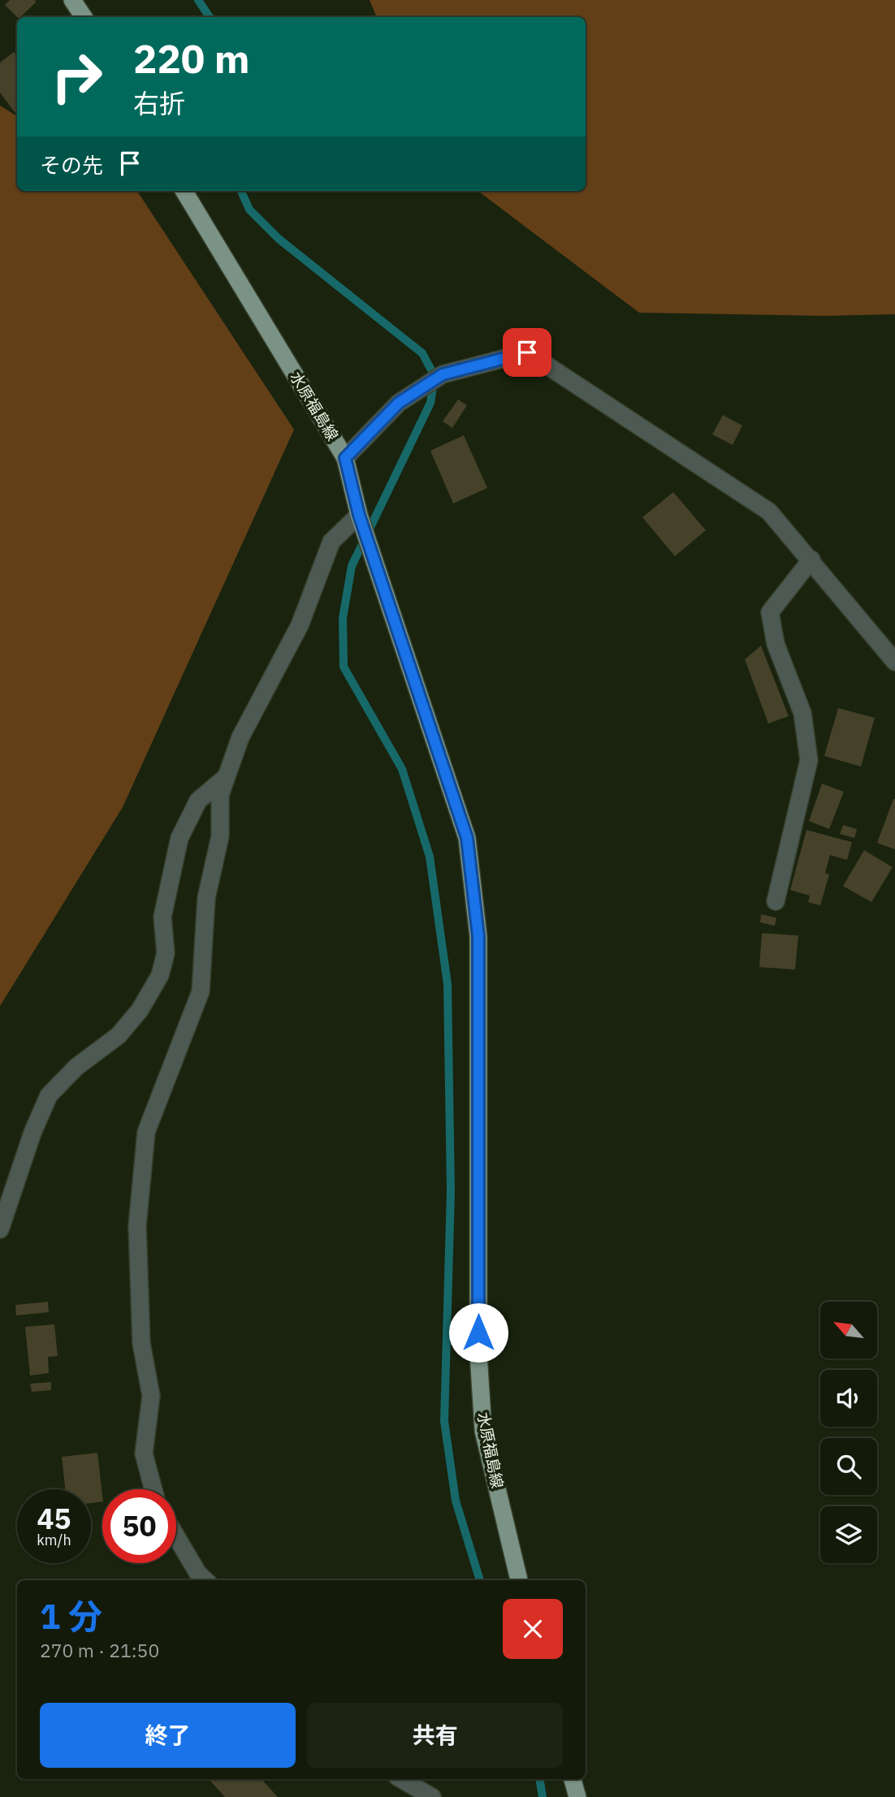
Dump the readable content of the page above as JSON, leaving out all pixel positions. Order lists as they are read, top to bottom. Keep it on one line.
{"streets":{"main road":["水原福島線"]},"north":"top left","page":{"turn":["220 m","右折"],"then":"その先","speed":"45 km/h","limit":"50","heading":["1 分","270 m · 21:50"],"buttons":["終了","共有"]}}
